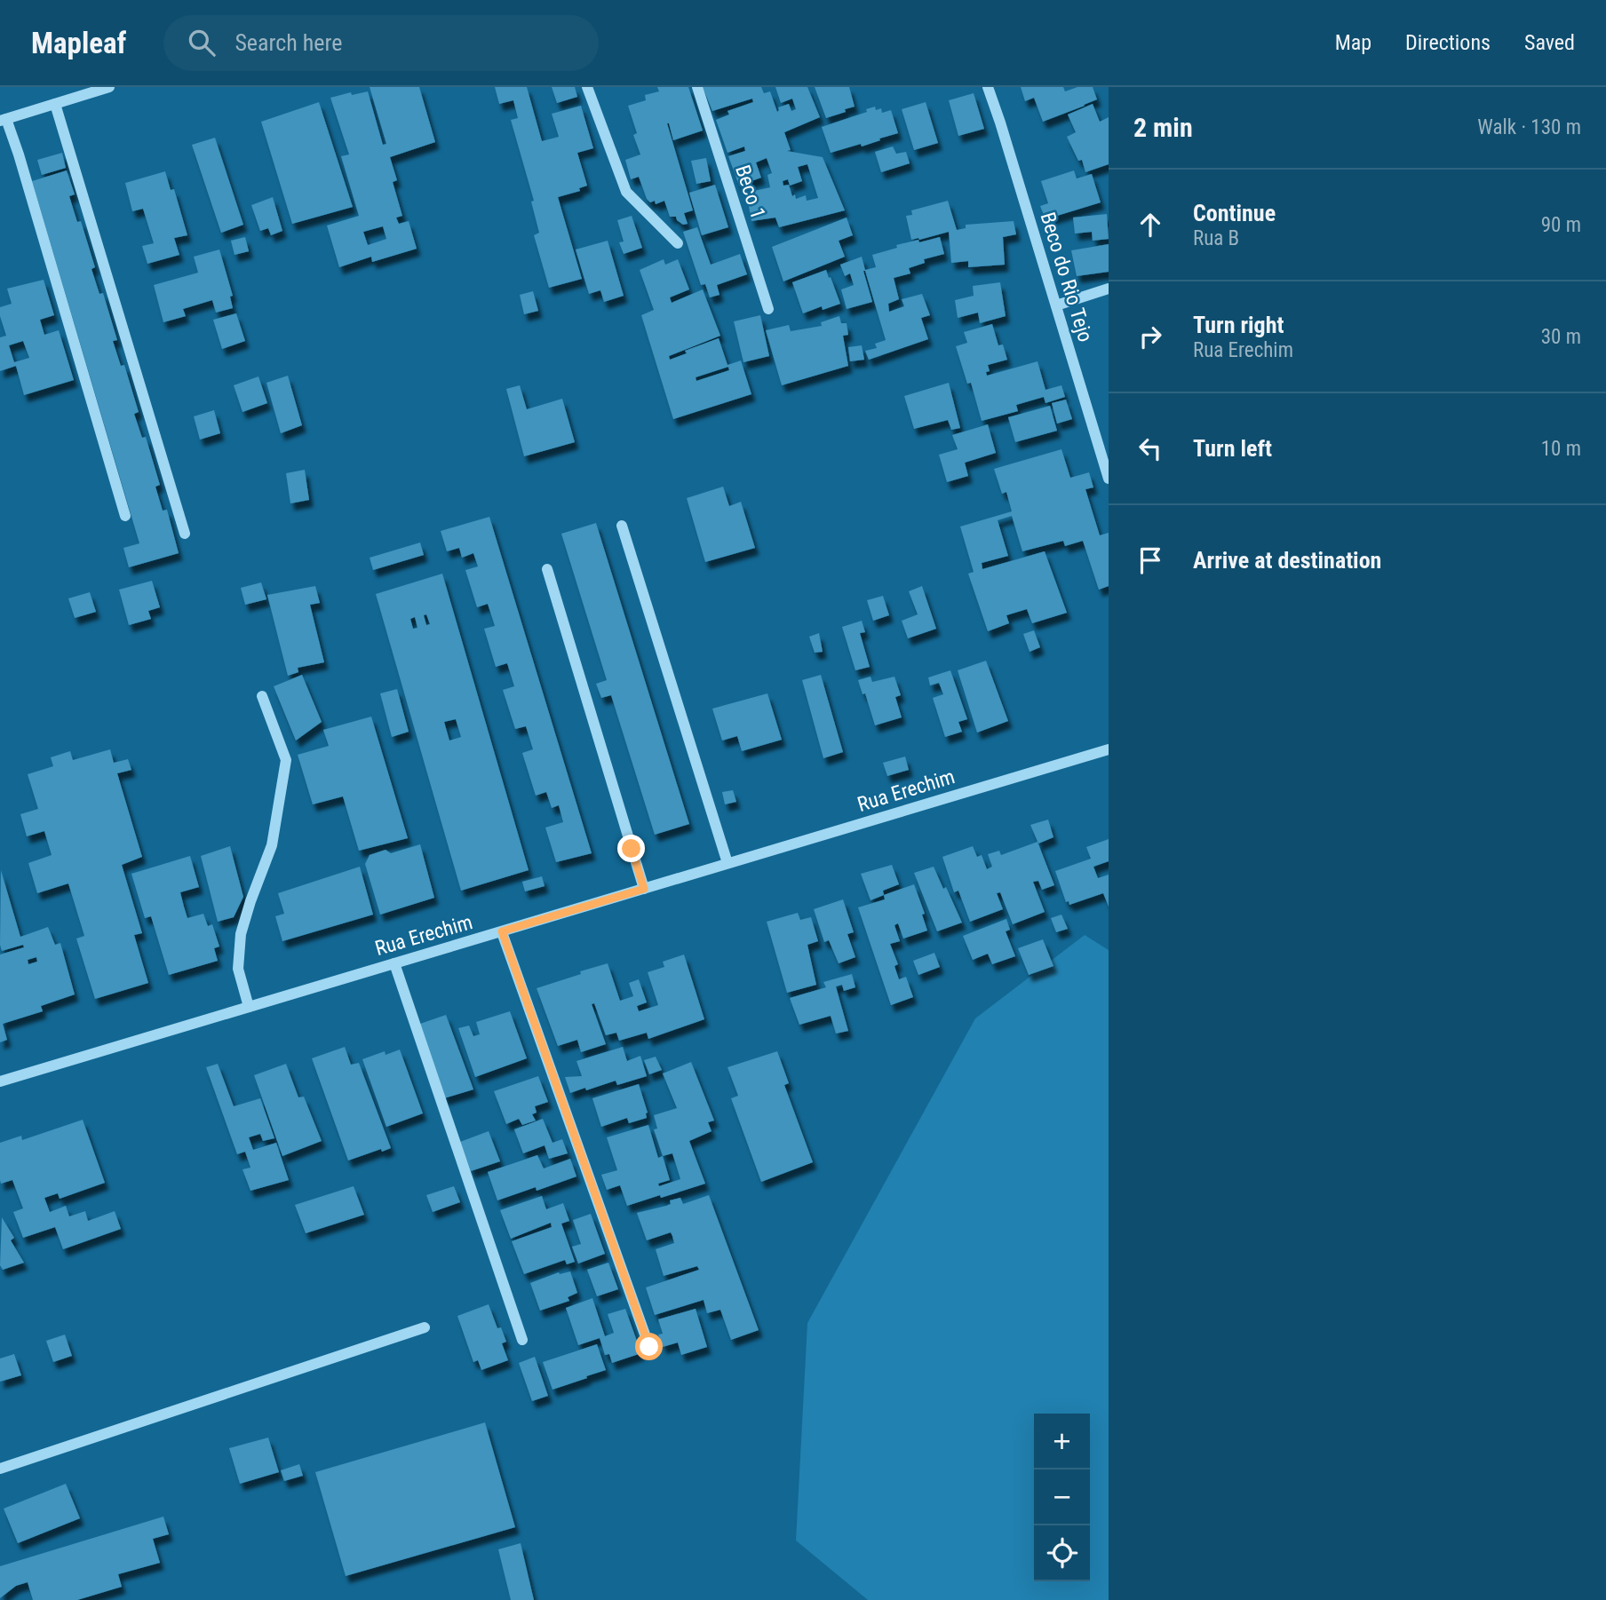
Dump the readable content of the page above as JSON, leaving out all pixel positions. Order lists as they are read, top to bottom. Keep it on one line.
{"streets":{"street":["Beco 1","Beco do Rio Tejo","Rua Erechim"]},"page":{"header":"Mapleaf","search":"Search here","nav":["Map","Directions","Saved"],"heading":["2 min","Walk · 130 m"],"list":[["Continue","Rua B","90 m"],["Turn right","Rua Erechim","30 m"],["Turn left","10 m"],"Arrive at destination"],"map_buttons":["+","−"]}}
